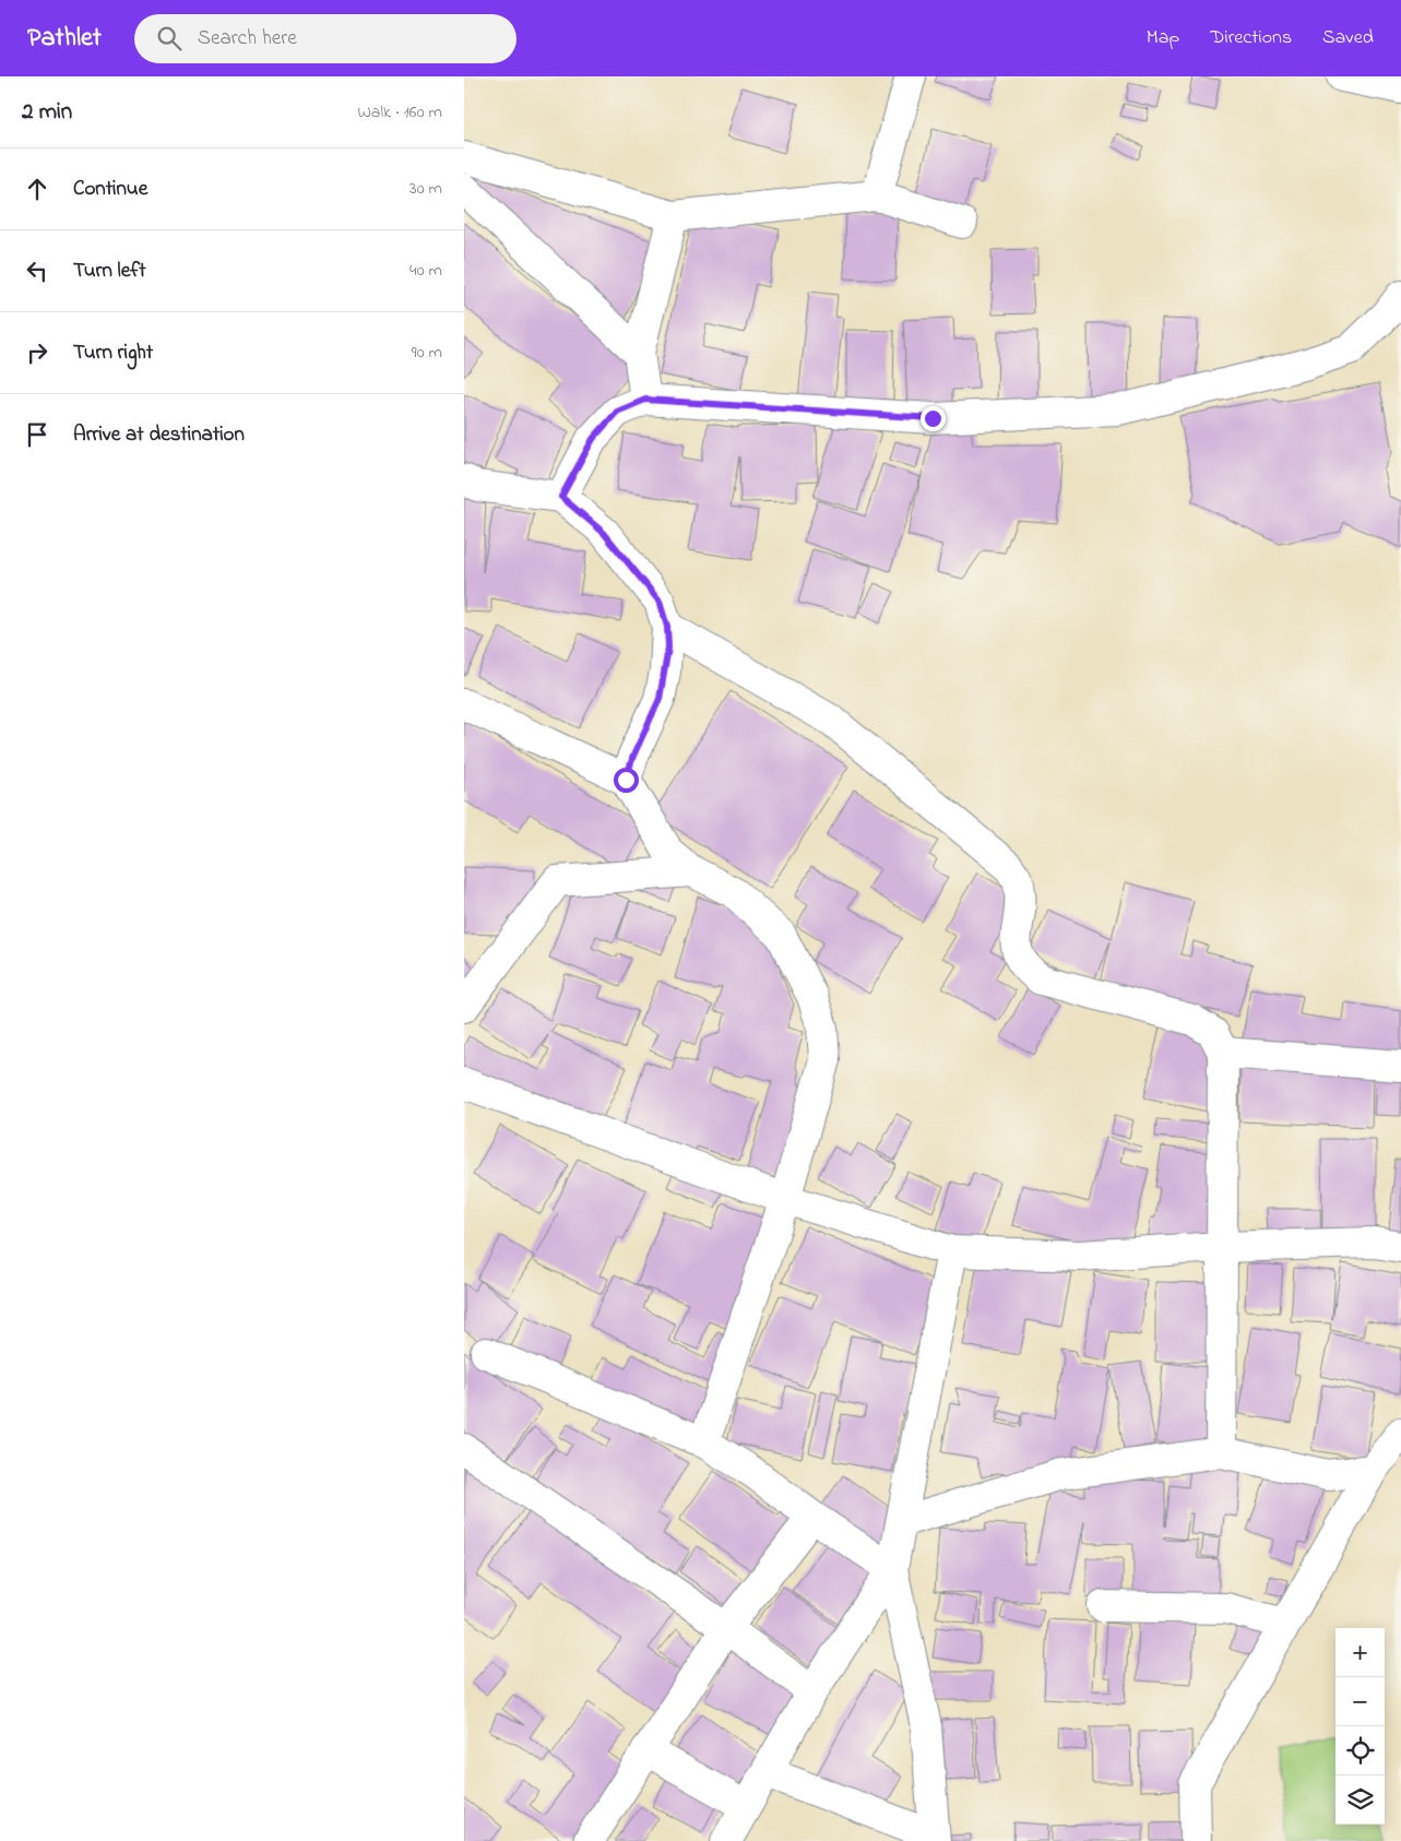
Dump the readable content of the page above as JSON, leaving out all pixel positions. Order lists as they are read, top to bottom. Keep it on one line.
{"page":{"header":"Pathlet","search":"Search here","nav":["Map","Directions","Saved"],"heading":["2 min","Walk · 160 m"],"list":[["Continue","30 m"],["Turn left","40 m"],["Turn right","90 m"],"Arrive at destination"],"map_buttons":["+","−"]}}
